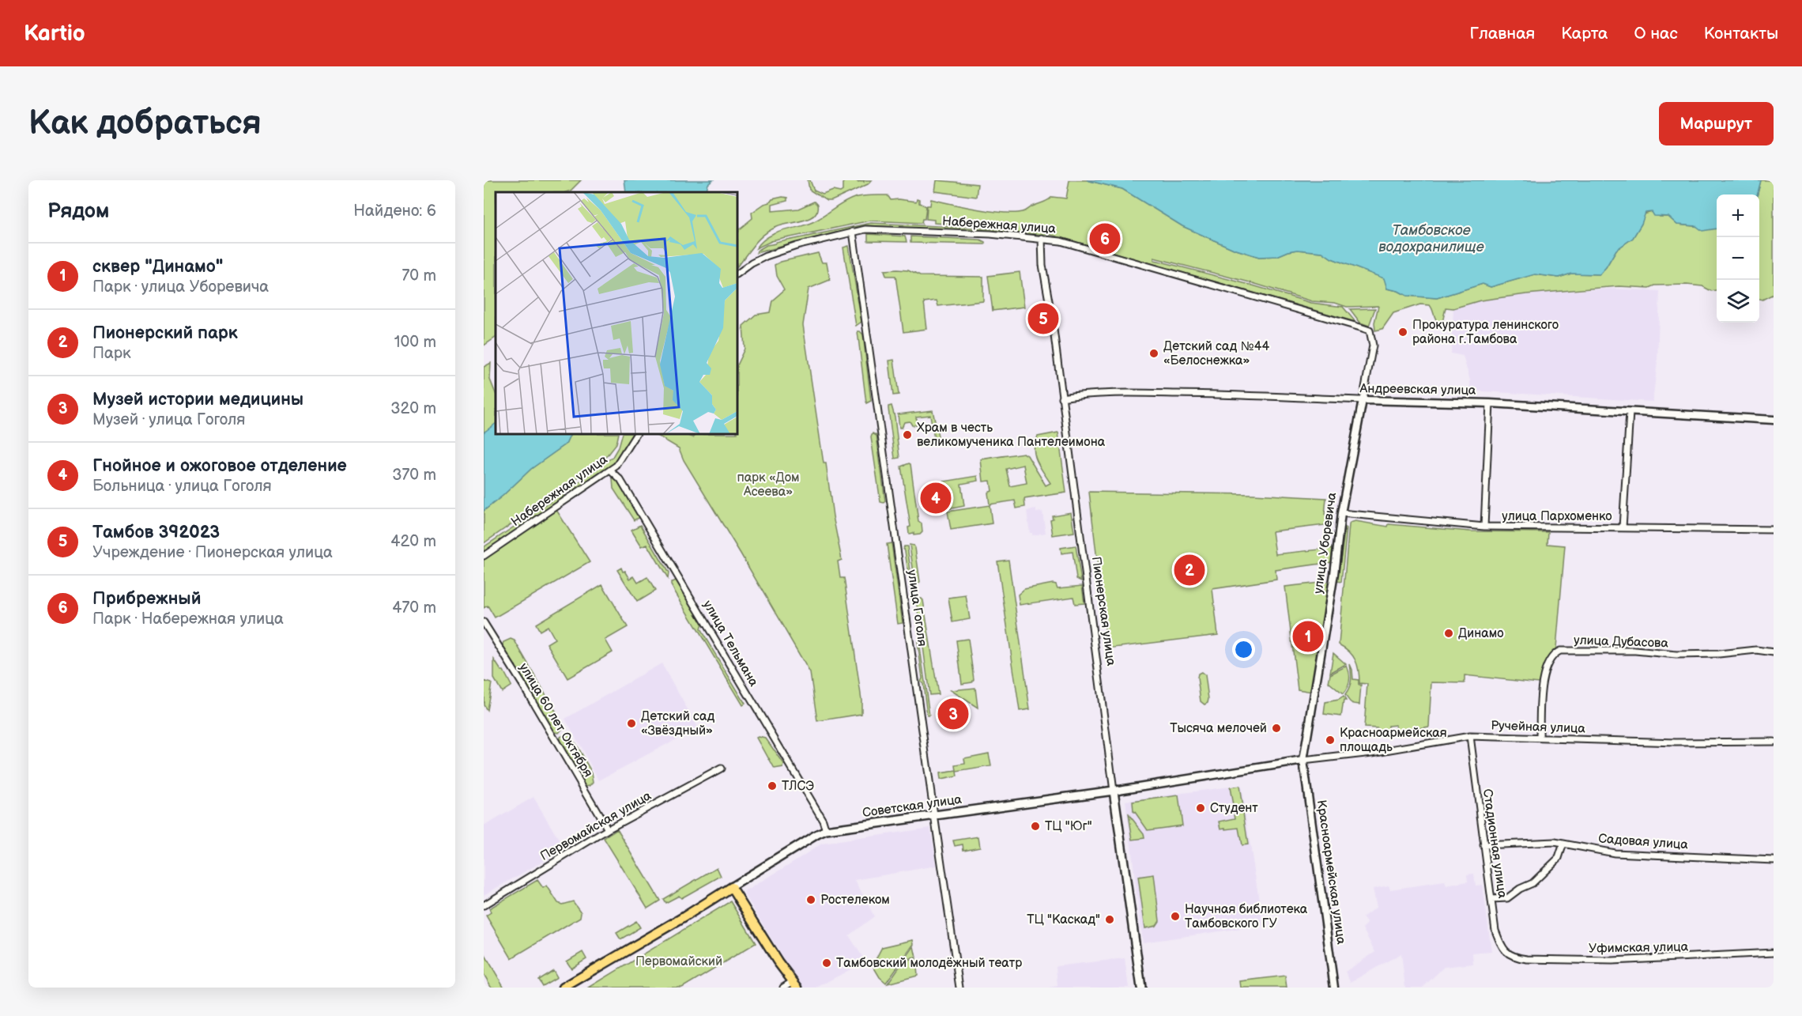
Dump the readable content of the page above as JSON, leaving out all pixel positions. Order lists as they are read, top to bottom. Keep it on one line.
{"streets":{"main road":["Пионерская улица","Советская улица"],"street":["Набережная улица","Андреевская улица","улица Пархоменко","улица Уборевича","улица Гоголя","улица Дубасова","улица Тельмана","улица 60 лет Октября","Ручейная улица","Первомайская улица","Садовая улица","Стадионная улица","Красноармейская улица","Уфимская улица"]},"crossings":[["Набережная улица","улица Уборевича"],["Набережная улица","улица Гоголя"],["Набережная улица","Пионерская улица"],["Набережная улица","улица Тельмана"],["Андреевская улица","улица Уборевича"],["Андреевская улица","Пионерская улица"],["улица Пархоменко","улица Уборевича"],["улица Уборевича","Ручейная улица"],["улица Уборевича","Советская улица"],["улица Уборевича","Красноармейская улица"],["улица Гоголя","Советская улица"],["Пионерская улица","Советская улица"],["улица Дубасова","Ручейная улица"],["улица Тельмана","Советская улица"],["улица 60 лет Октября","Первомайская улица"],["Ручейная улица","Советская улица"],["Ручейная улица","Стадионная улица"],["Ручейная улица","Красноармейская улица"],["Советская улица","Красноармейская улица"],["Садовая улица","Стадионная улица"],["Стадионная улица","Уфимская улица"]],"water":["Тамбовское водохранилище"],"parks":["парк «Дом Асеева»","Первомайский"],"places":["Прокуратура ленинского района г.Тамбова","Детский сад №44 «Белоснежка»","Храм в честь великомученика Пантелеимона","Динамо","Детский сад «Звёздный»","Тысяча мелочей","Красноармейская площадь","ТЛСЭ","Студент","ТЦ \"Юг\"","Ростелеком","Научная библиотека Тамбовского ГУ","ТЦ \"Каскад\"","Тамбовский молодёжный театр"],"page":{"header":"Kartio","nav":["Главная","Карта","О нас","Контакты"],"buttons":"Маршрут","title":"Как добраться","heading":["Рядом","Найдено: 6"],"map_buttons":["+","−"],"pins":["6","5","4","2","1","3"],"list":[{"mark":"1","name":"сквер \"Динамо\"","note":"Парк · улица Уборевича","value":"70 m"},{"mark":"2","name":"Пионерский парк","note":"Парк","value":"100 m"},{"mark":"3","name":"Музей истории медицины","note":"Музей · улица Гоголя","value":"320 m"},{"mark":"4","name":"Гнойное и ожоговое отделение","note":"Больница · улица Гоголя","value":"370 m"},{"mark":"5","name":"Тамбов 392023","note":"Учреждение · Пионерская улица","value":"420 m"},{"mark":"6","name":"Прибрежный","note":"Парк · Набережная улица","value":"470 m"}]}}
